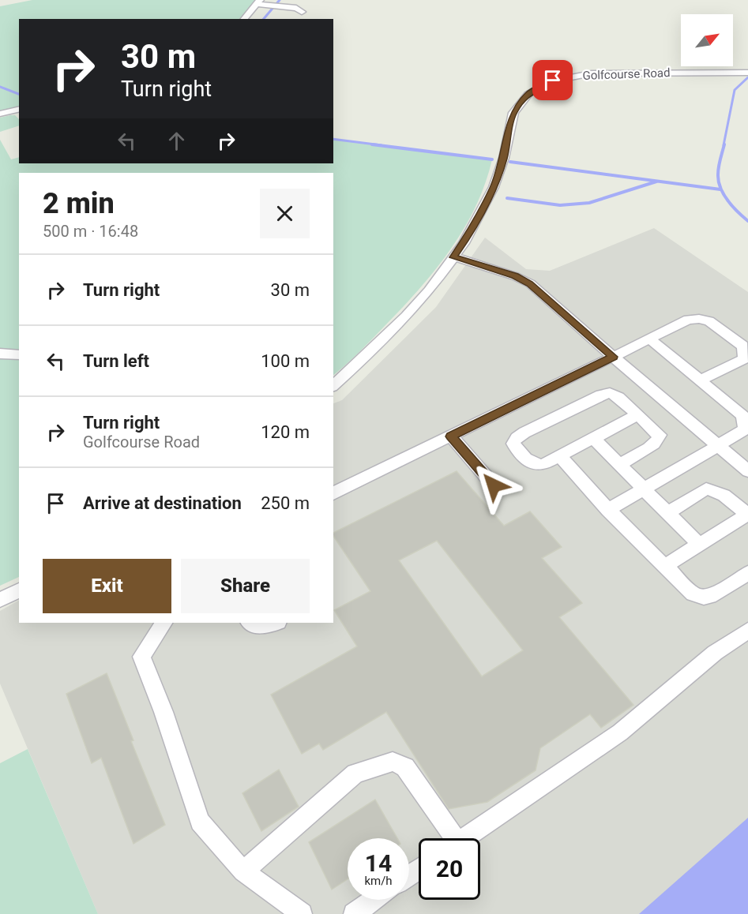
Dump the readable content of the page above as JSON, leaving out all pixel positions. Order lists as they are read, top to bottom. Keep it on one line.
{"streets":{"street":["Golfcourse Road"]},"north":"top right","page":{"turn":["30 m","Turn right"],"heading":["2 min","500 m · 16:48"],"list":[{"name":"Turn right","value":"30 m"},{"name":"Turn left","value":"100 m"},{"name":"Turn right","note":"Golfcourse Road","value":"120 m"},{"name":"Arrive at destination","value":"250 m"}],"buttons":["Exit","Share"],"speed":"14 km/h","limit":"20"}}
